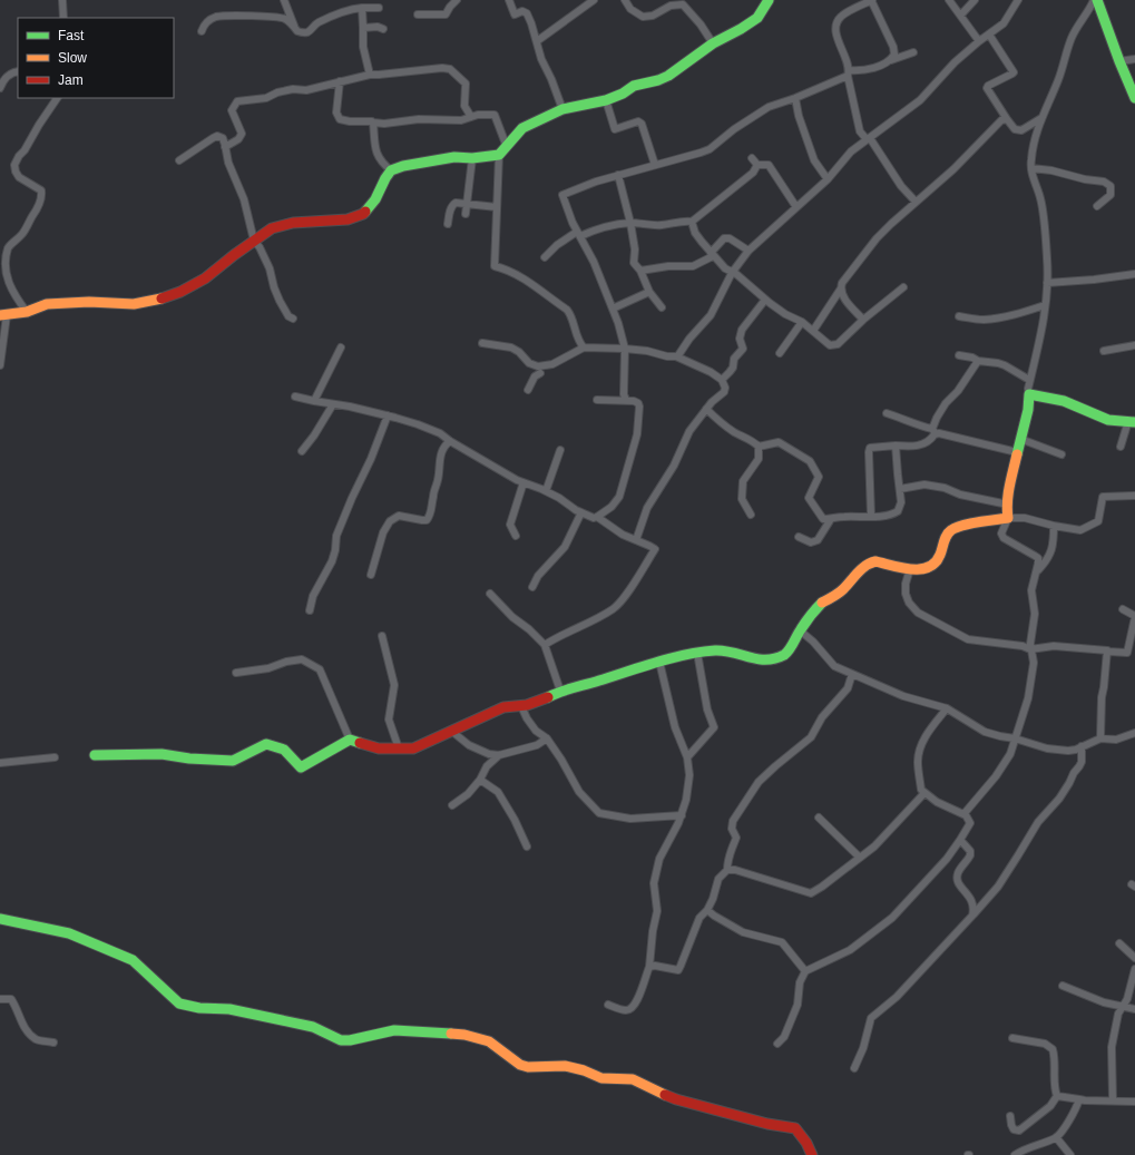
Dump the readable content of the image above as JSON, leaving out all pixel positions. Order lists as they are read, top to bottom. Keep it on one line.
{"legend":["Fast","Slow","Jam"]}
